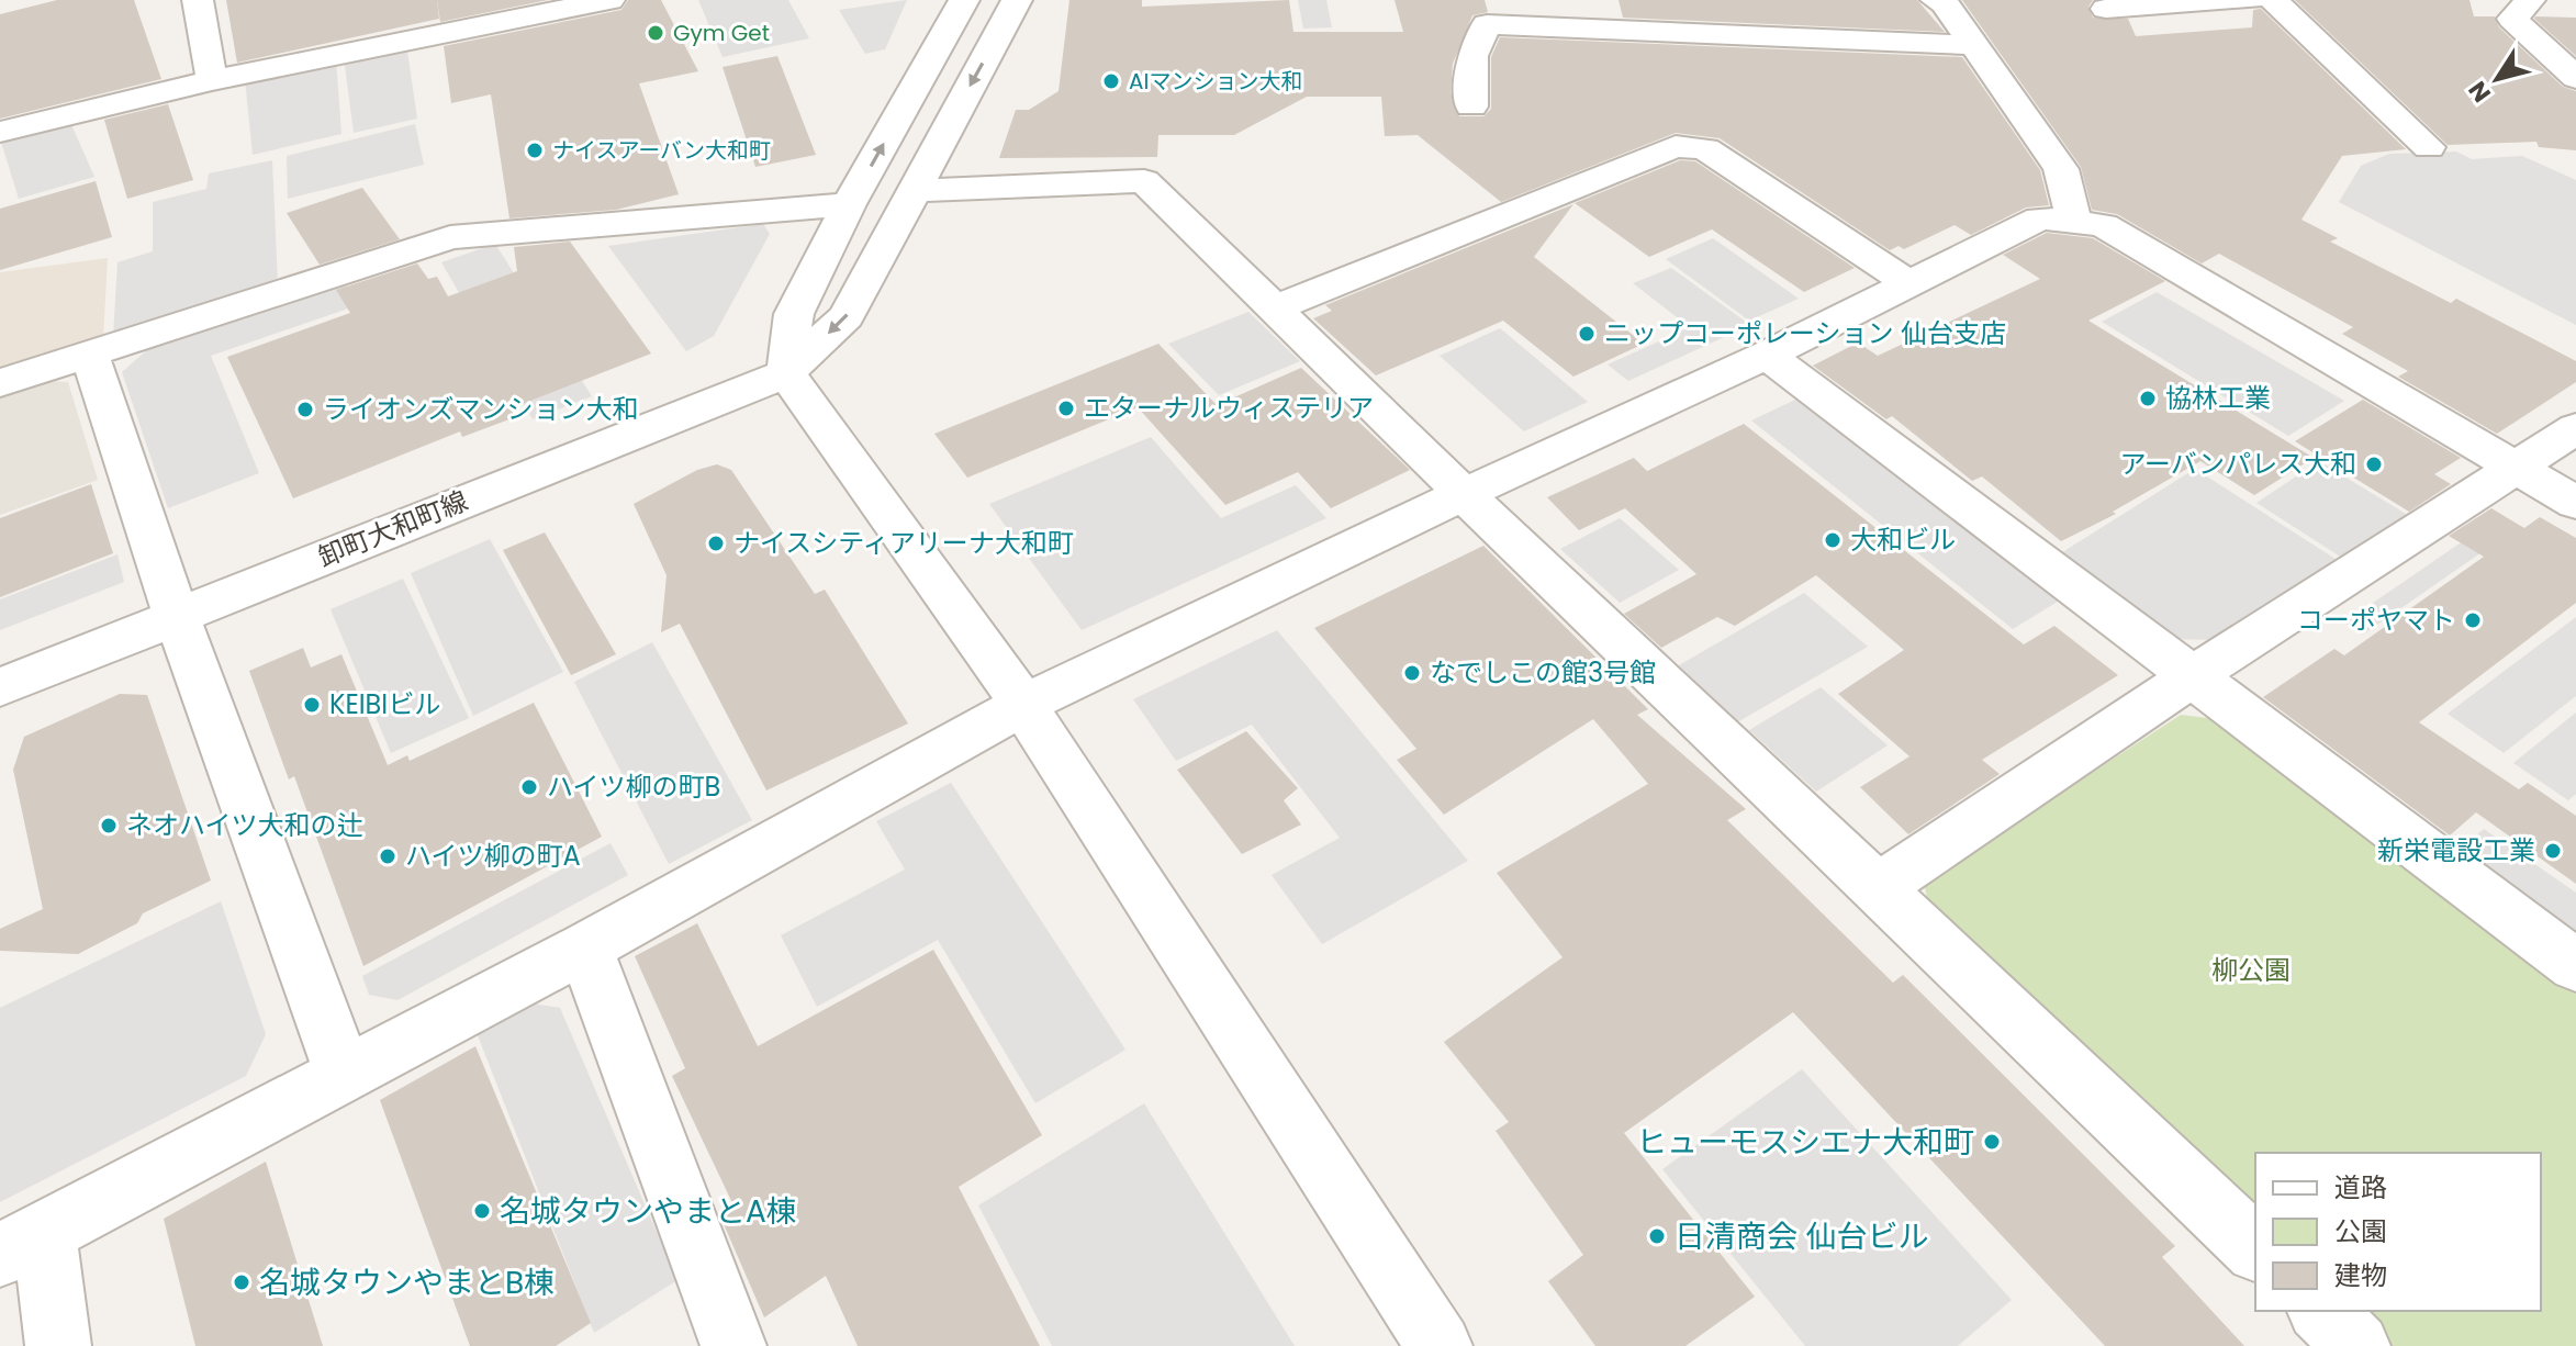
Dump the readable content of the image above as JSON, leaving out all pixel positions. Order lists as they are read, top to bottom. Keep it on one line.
{"streets":{"street":["卸町大和町線"]},"parks":["柳公園"],"places":["Gym Get","AIマンション大和","ナイスアーバン大和町","ニップコーポレーション 仙台支店","協林工業","エターナルウィステリア","ライオンズマンション大和","アーバンパレス大和","大和ビル","ナイスシティアリーナ大和町","コーポヤマト","なでしこの館3号館","KEIBIビル","ハイツ柳の町B","ネオハイツ大和の辻","新栄電設工業","ハイツ柳の町A","ヒューモスシエナ大和町","名城タウンやまとA棟","日清商会 仙台ビル","名城タウンやまとB棟"],"legend":["道路","公園","建物"],"north":"bottom left"}
